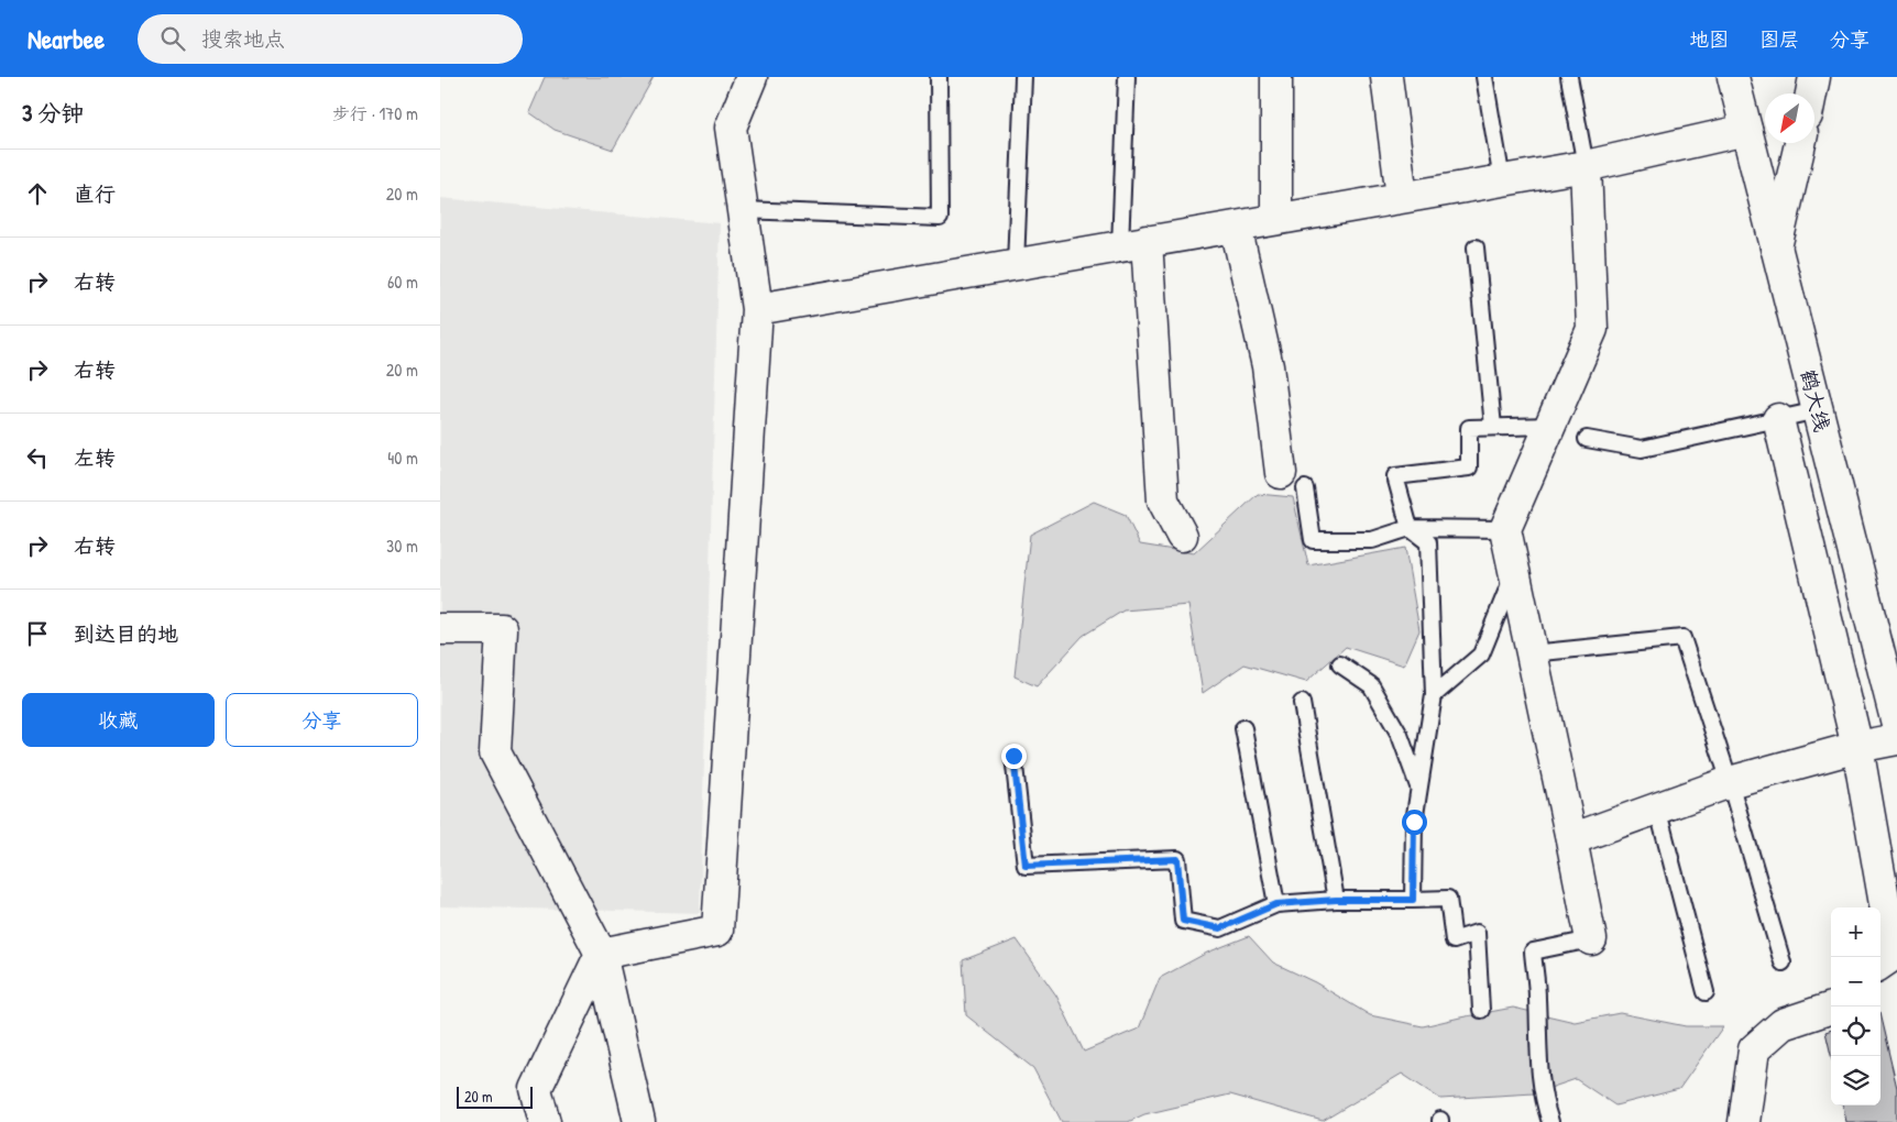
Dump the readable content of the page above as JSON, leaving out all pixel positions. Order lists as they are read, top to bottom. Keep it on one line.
{"streets":{"main road":["鹤大线"]},"scale_bar":"20 m","north":"bottom left","page":{"header":"Nearbee","search":"搜索地点","nav":["地图","图层","分享"],"heading":["3 分钟","步行 · 170 m"],"list":[["直行","20 m"],["右转","60 m"],["右转","20 m"],["左转","40 m"],["右转","30 m"],"到达目的地"],"buttons":["收藏","分享"],"map_buttons":["+","−"],"scale":"20 m"}}
